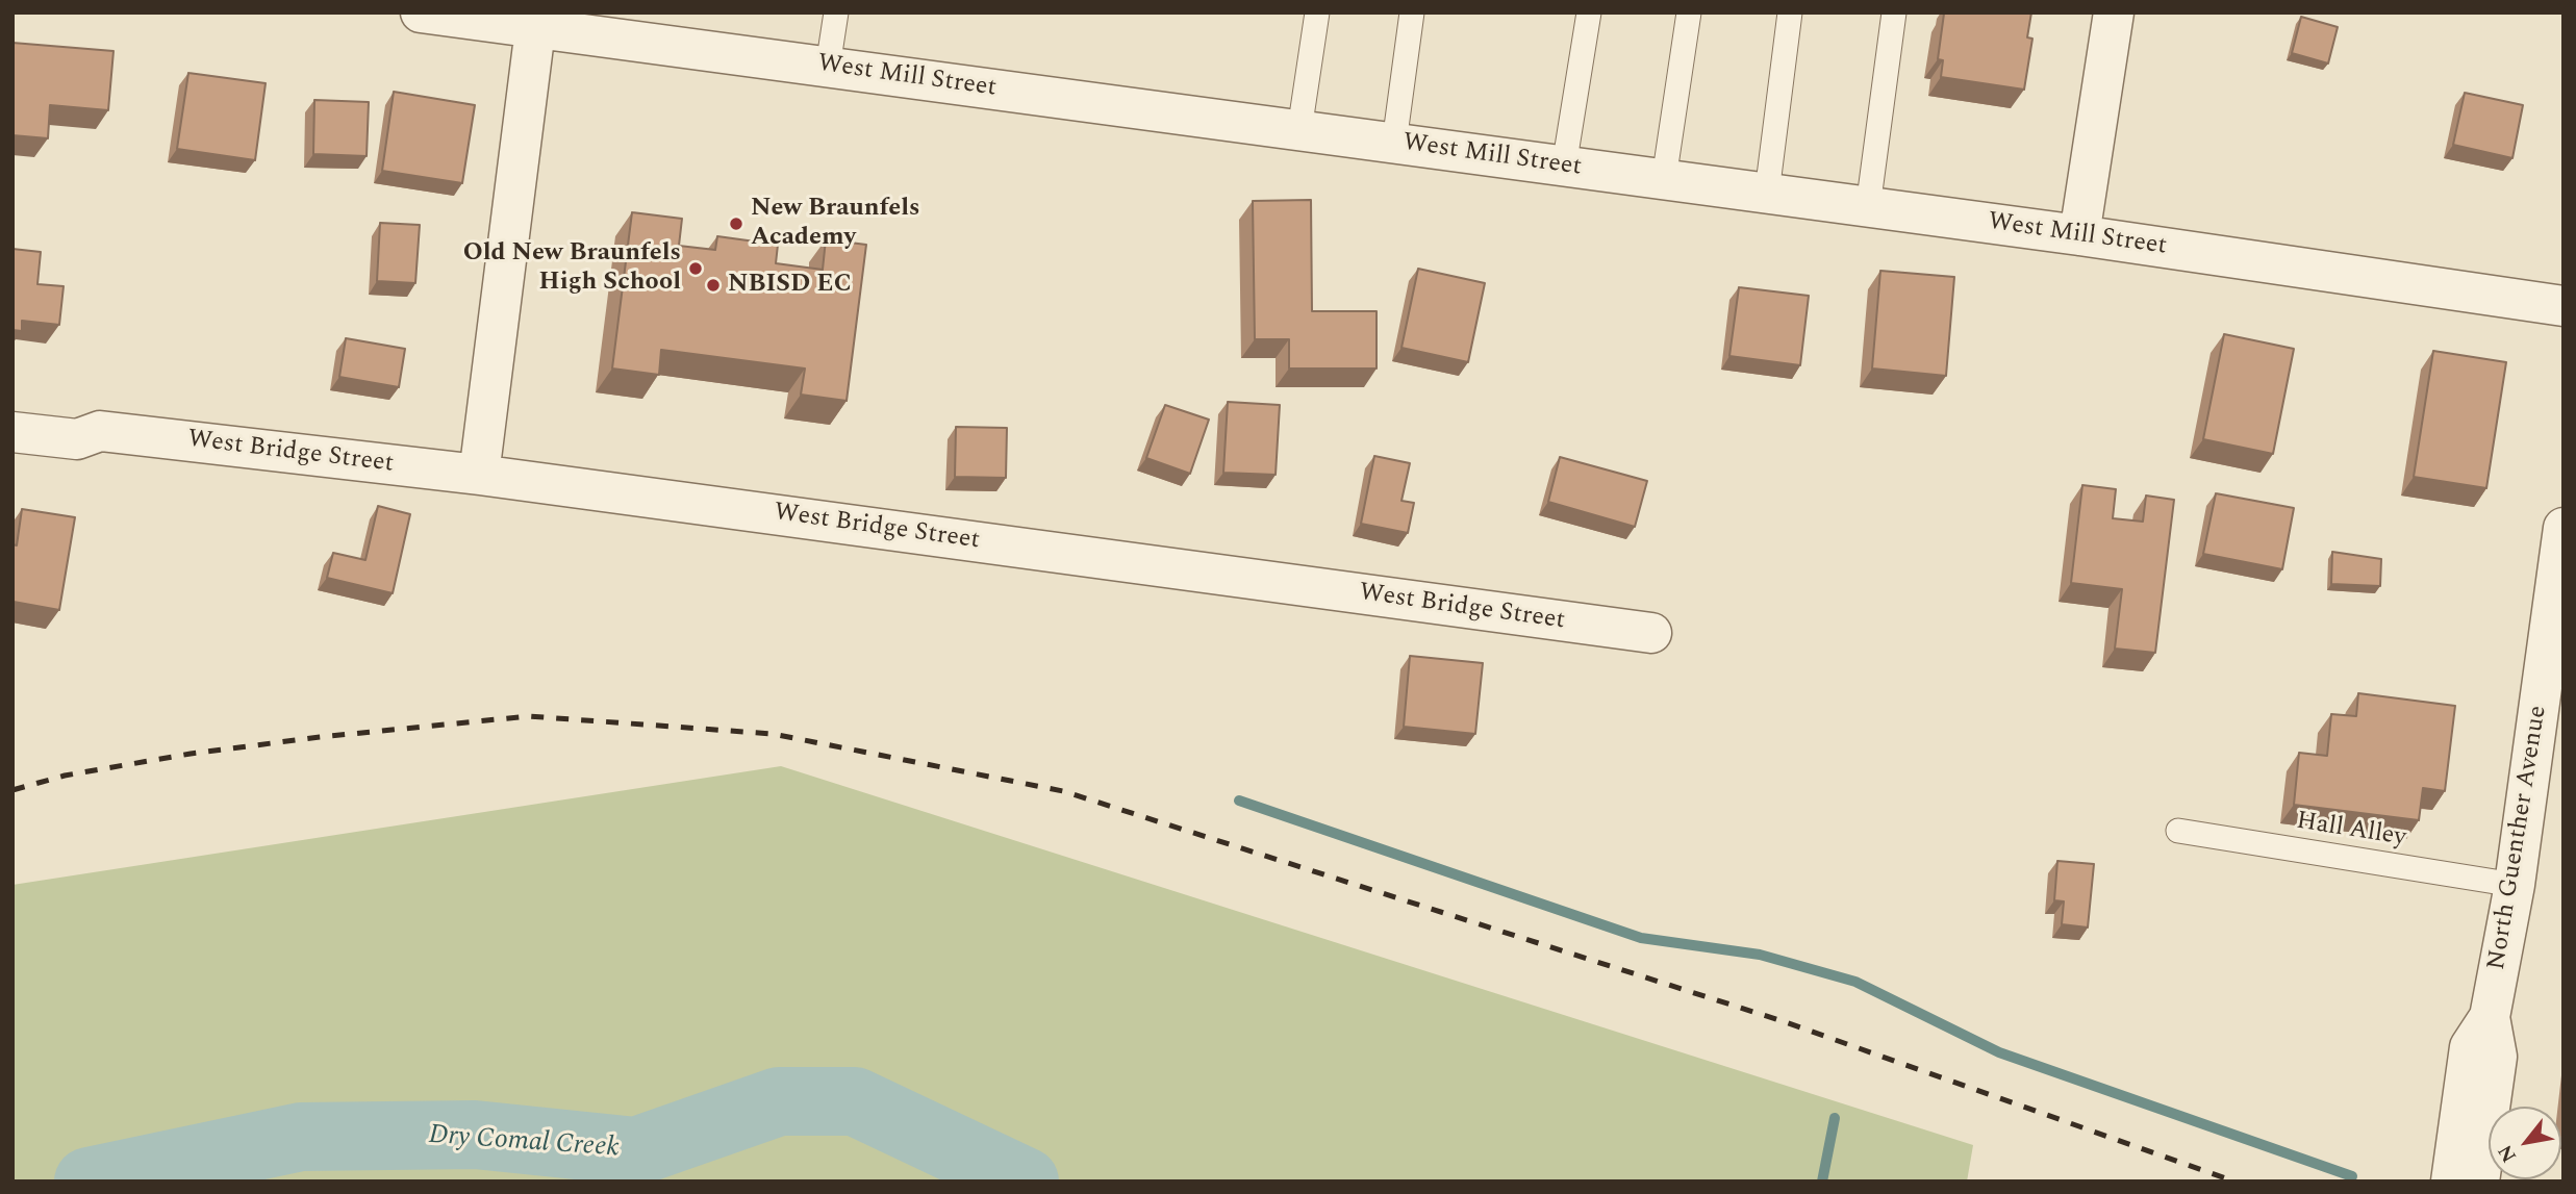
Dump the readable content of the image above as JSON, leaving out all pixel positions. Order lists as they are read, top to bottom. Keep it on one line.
{"streets":{"street":["West Mill Street","West Bridge Street","North Guenther Avenue"],"lane":["Hall Alley"]},"crossings":[["Hall Alley","North Guenther Avenue"]],"water":["Dry Comal Creek"],"places":["New Braunfels Academy","Old New Braunfels High School","NBISD EC"],"north":"bottom left"}
